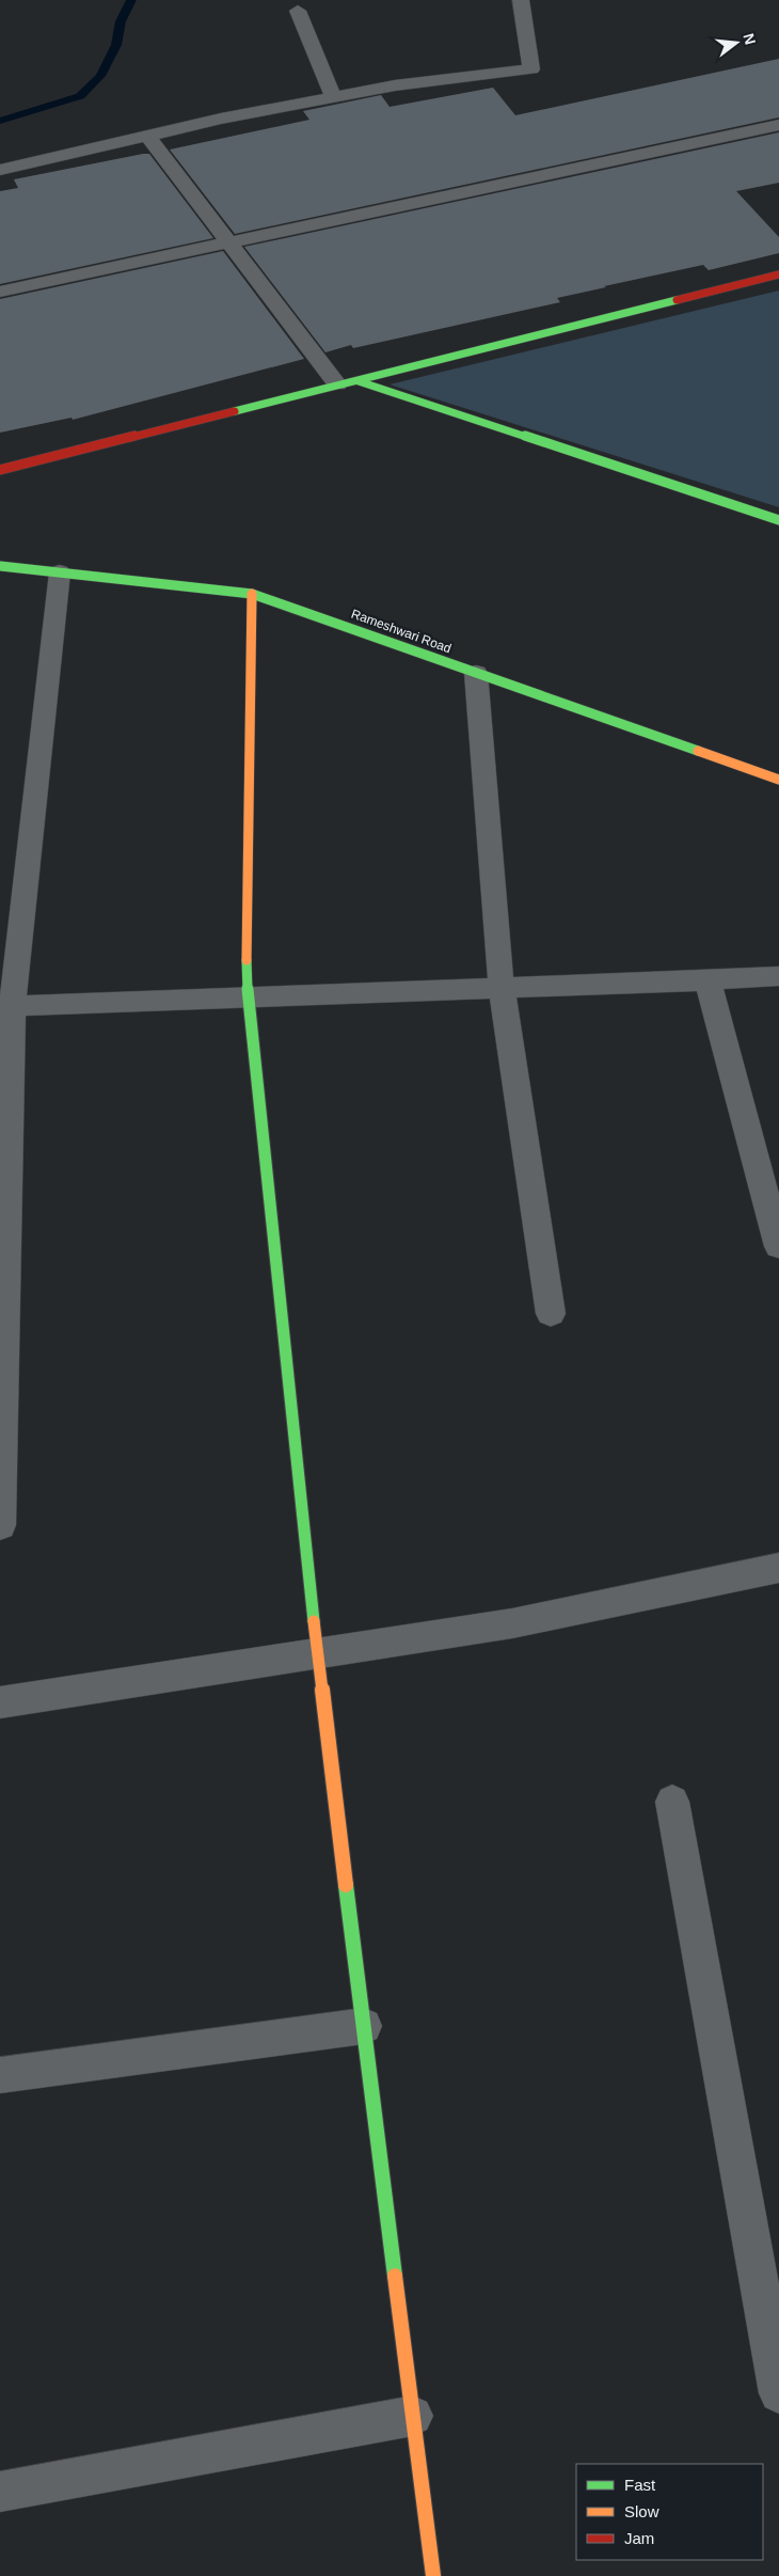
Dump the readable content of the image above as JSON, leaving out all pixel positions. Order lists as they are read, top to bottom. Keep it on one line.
{"streets":{"street":["Rameshwari Road"]},"legend":["Fast","Slow","Jam"],"north":"right"}
